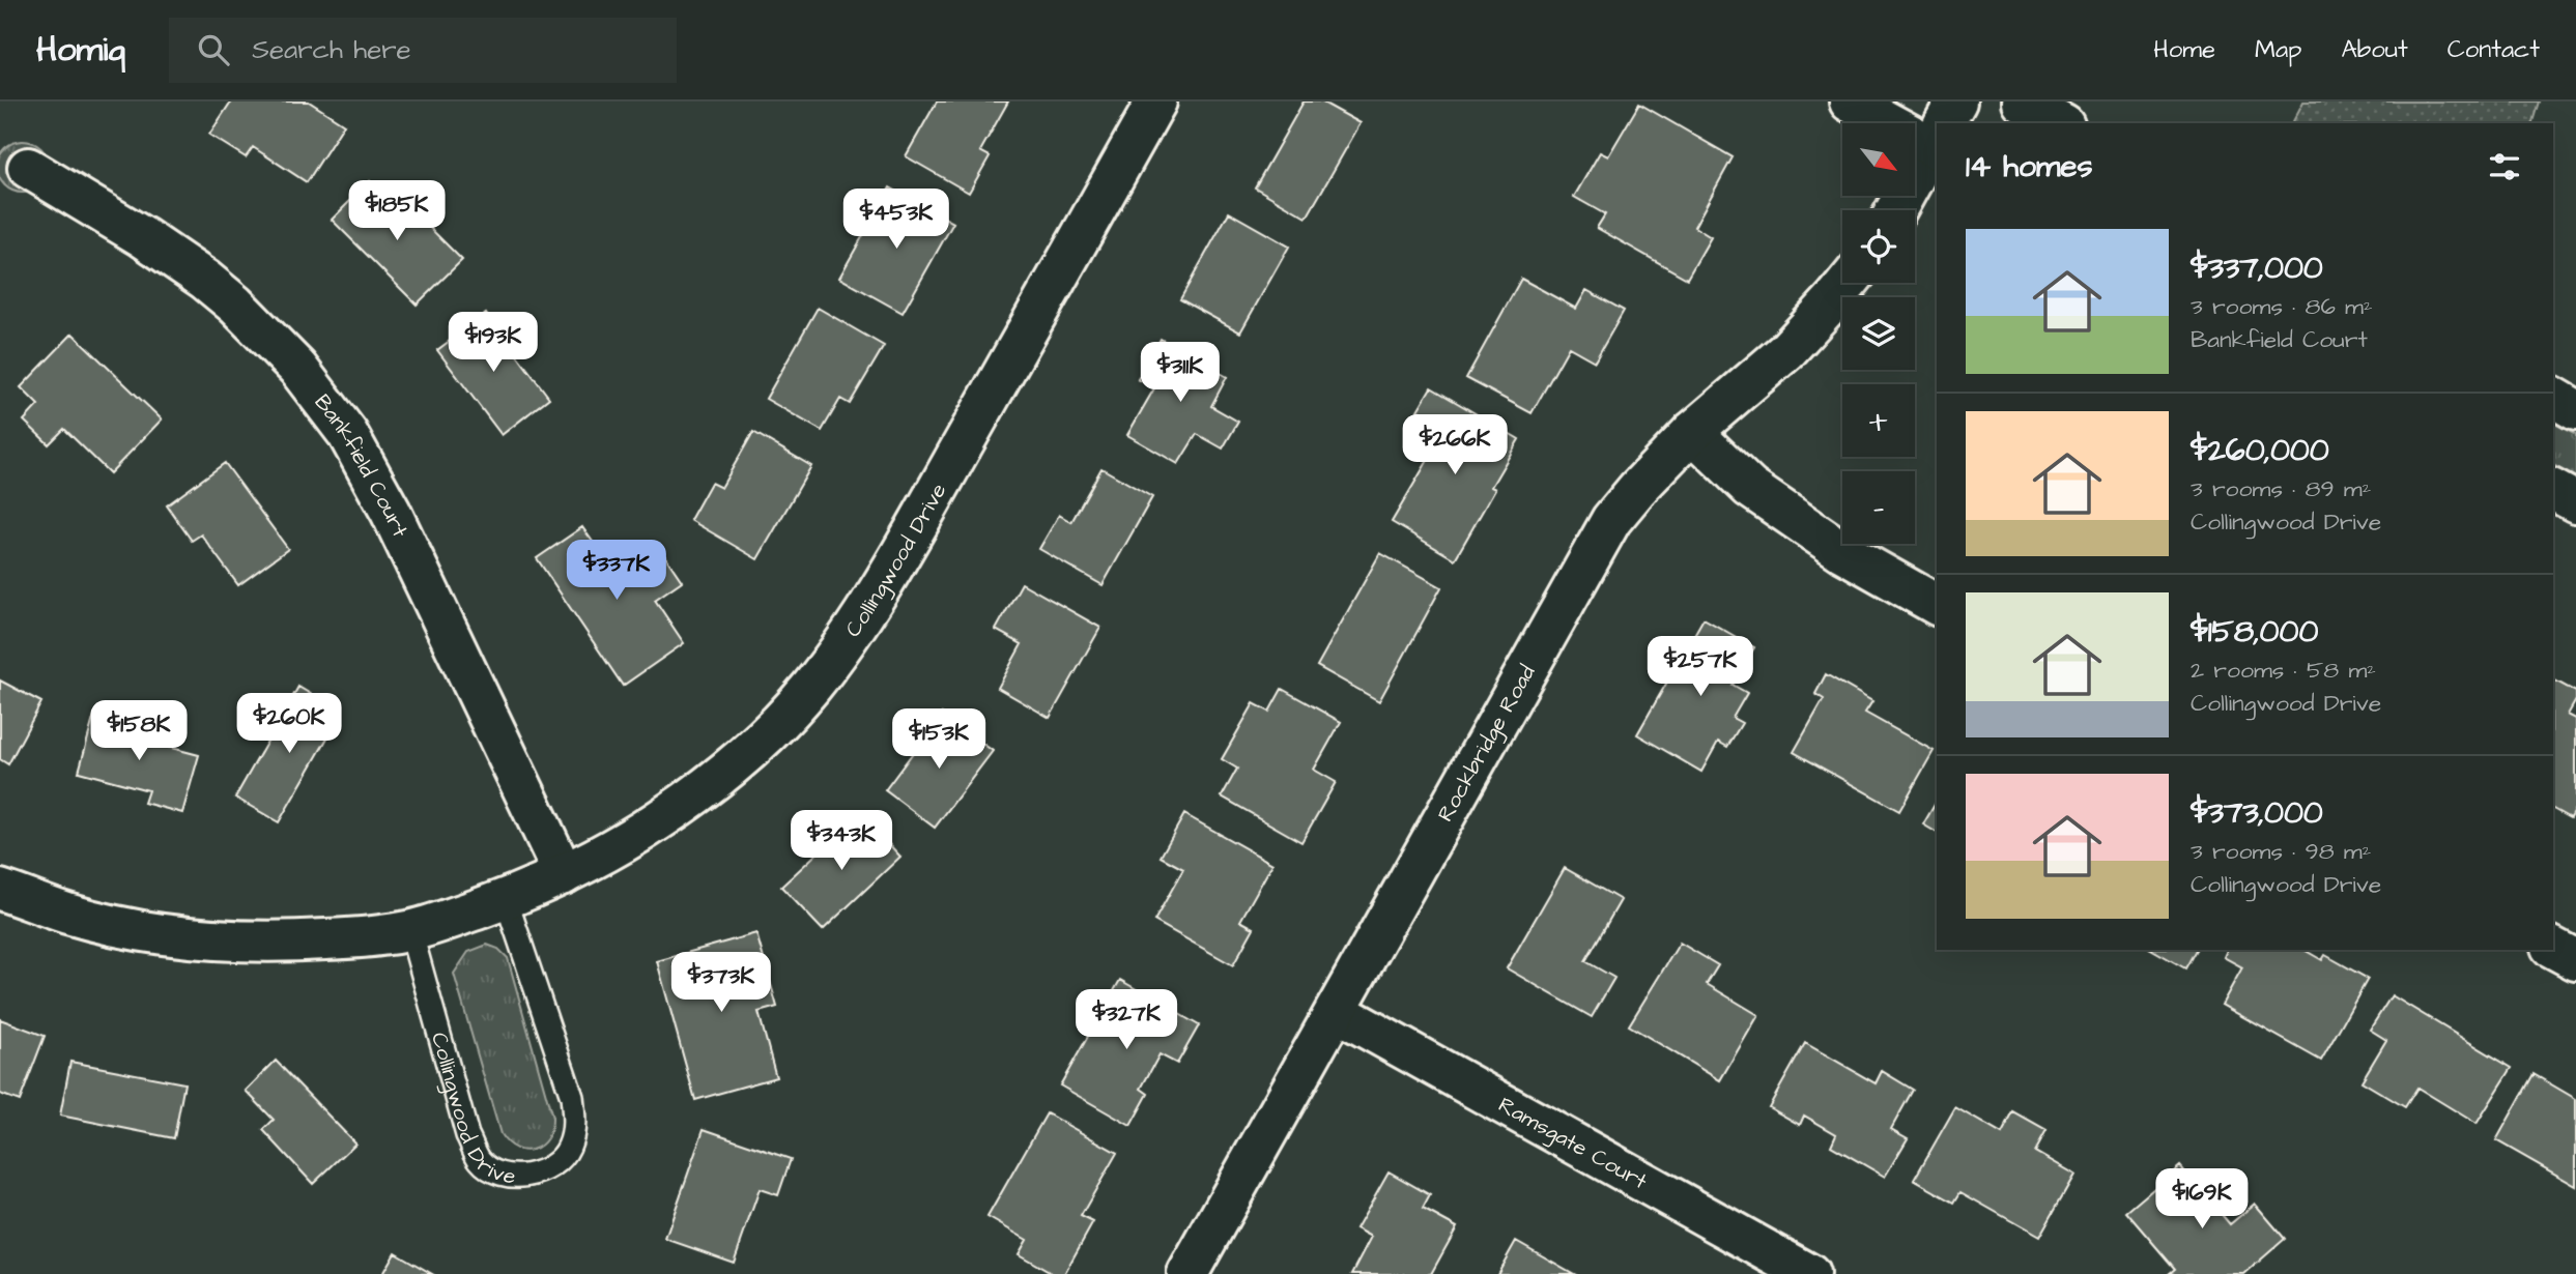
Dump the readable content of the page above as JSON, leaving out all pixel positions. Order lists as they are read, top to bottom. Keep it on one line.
{"streets":{"street":["Bankfield Court","Collingwood Drive","Rockbridge Road","Ramsgate Court"]},"crossings":[["Bankfield Court","Collingwood Drive"],["Rockbridge Road","Ramsgate Court"]],"north":"bottom right","page":{"header":"Homiq","search":"Search here","nav":["Home","Map","About","Contact"],"map_buttons":["+","−"],"heading":"14 homes","price":["$185K","$453K","$193K","$311K","$266K","$337K","$257K","$260K","$158K","$153K","$343K","$373K","$327K","$169K"],"list":[{"name":"$337,000","note":"3 rooms · 86 m² · Bankfield Court"},{"name":"$260,000","note":"3 rooms · 89 m² · Collingwood Drive"},{"name":"$158,000","note":"2 rooms · 58 m² · Collingwood Drive"},{"name":"$373,000","note":"3 rooms · 98 m² · Collingwood Drive"}]}}
